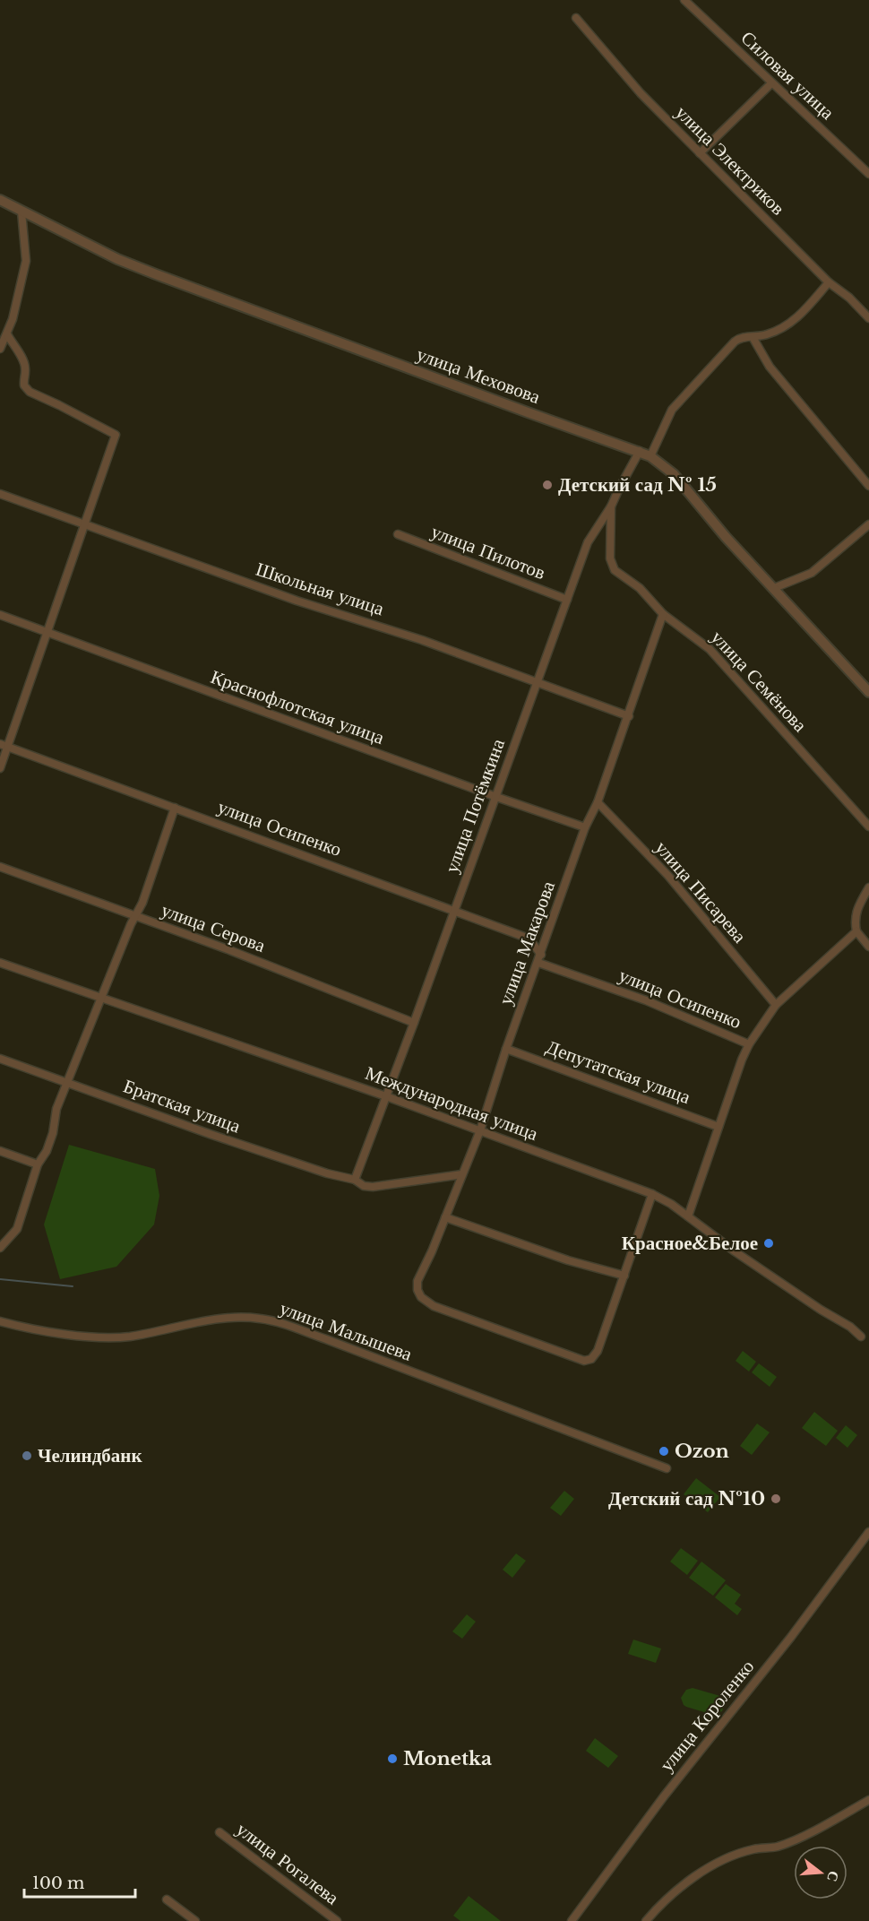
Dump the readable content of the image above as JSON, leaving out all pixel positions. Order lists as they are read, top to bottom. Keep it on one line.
{"streets":{"street":["Силовая улица","улица Электриков","улица Меховова","улица Пилотов","Школьная улица","улица Семёнова","Краснофлотская улица","улица Потёмкина","улица Осипенко","улица Писарева","улица Серова","улица Макарова","Депутатская улица","Международная улица","Братская улица","улица Малышева","улица Короленко","улица Рогалева"]},"crossings":[["улица Меховова","улица Потёмкина"],["улица Пилотов","улица Потёмкина"],["Школьная улица","улица Потёмкина"],["Школьная улица","улица Макарова"],["улица Семёнова","улица Потёмкина"],["улица Семёнова","улица Макарова"],["Краснофлотская улица","улица Потёмкина"],["Краснофлотская улица","улица Макарова"],["улица Потёмкина","улица Осипенко"],["улица Потёмкина","улица Серова"],["улица Потёмкина","Международная улица"],["улица Потёмкина","Братская улица"],["улица Осипенко","улица Макарова"],["улица Писарева","улица Макарова"],["улица Макарова","Депутатская улица"],["улица Макарова","Международная улица"],["улица Макарова","Братская улица"]],"places":["Детский сад № 15","Красное&Белое","Ozon","Челиндбанк","Детский сад №10","Monetka"],"scale_bar":"100 m","north":"right"}
